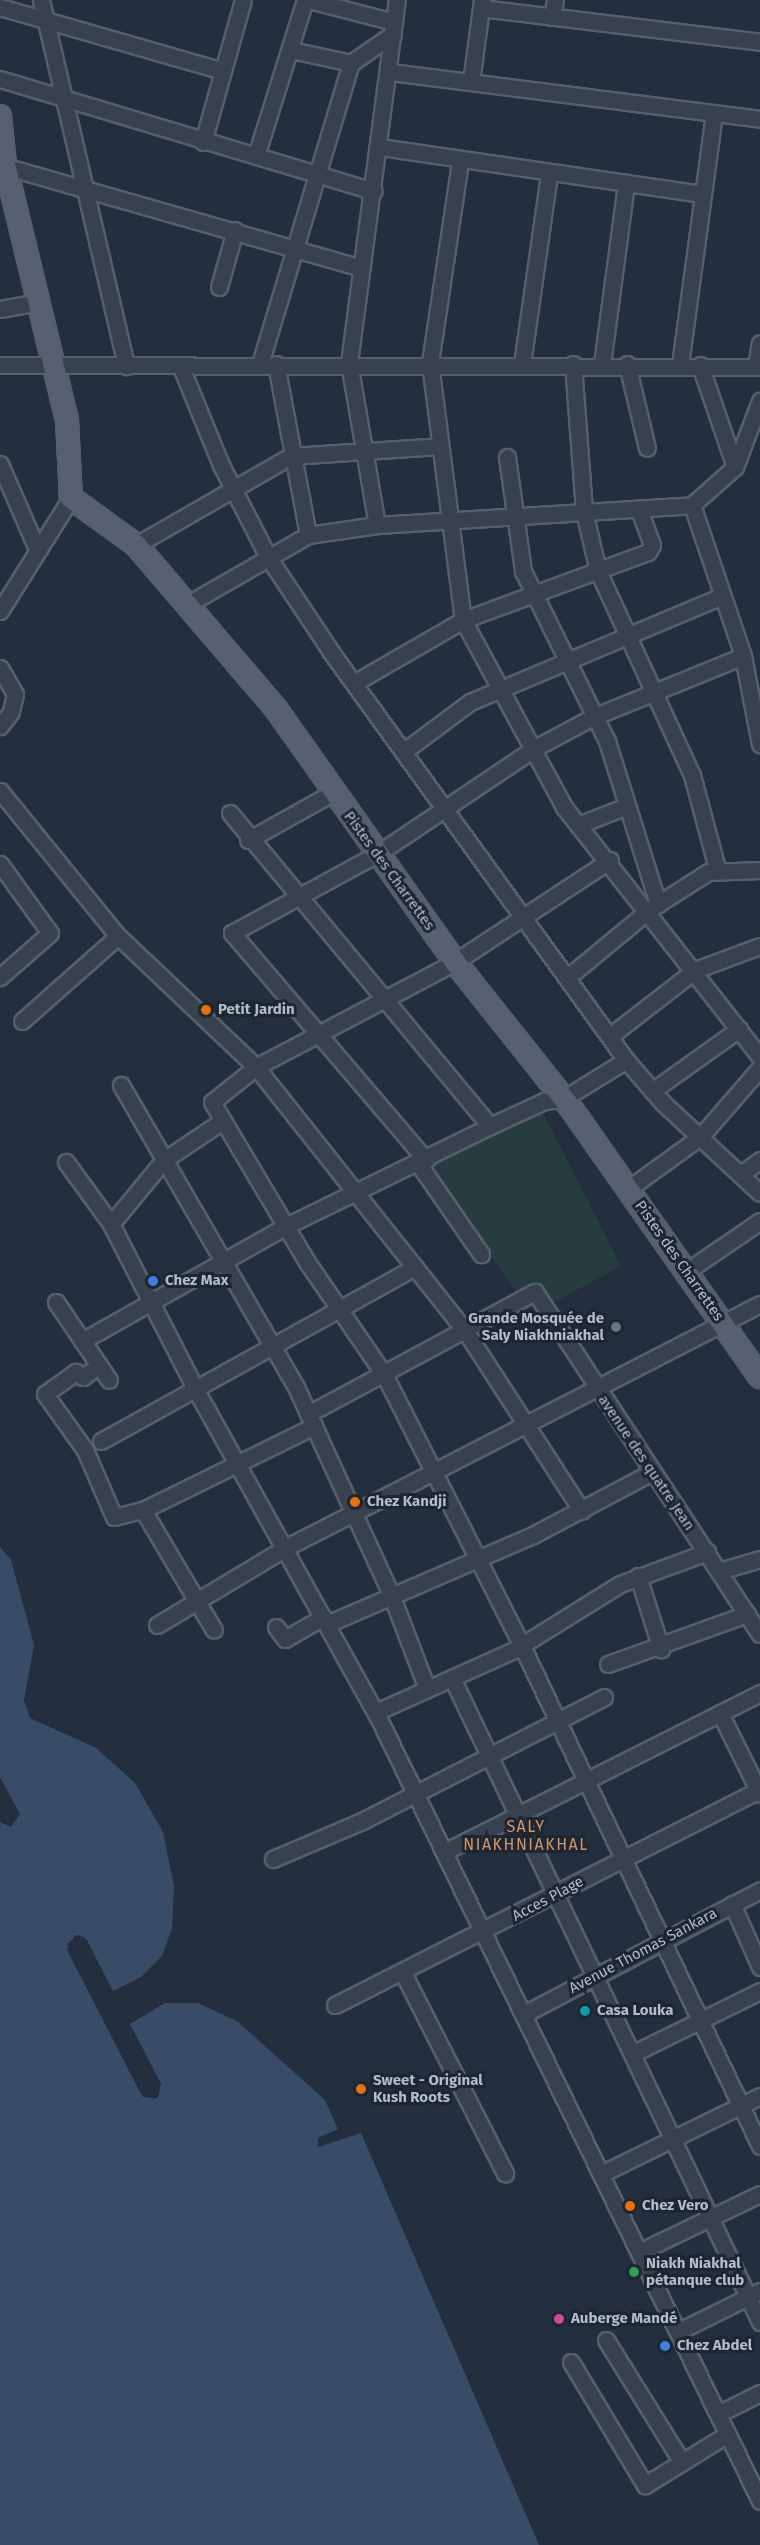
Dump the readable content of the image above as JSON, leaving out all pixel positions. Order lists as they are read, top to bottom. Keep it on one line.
{"streets":{"main road":["Pistes des Charrettes"],"street":["avenue des quatre Jean","Acces Plage","Avenue Thomas Sankara"]},"districts":["SALY NIAKHNIAKHAL"],"places":["Petit Jardin","Chez Max","Grande Mosquée de Saly Niakhniakhal","Chez Kandji","Casa Louka","Sweet - Original Kush Roots","Chez Vero","Niakh Niakhal pétanque club","Auberge Mandé","Chez Abdel"]}
